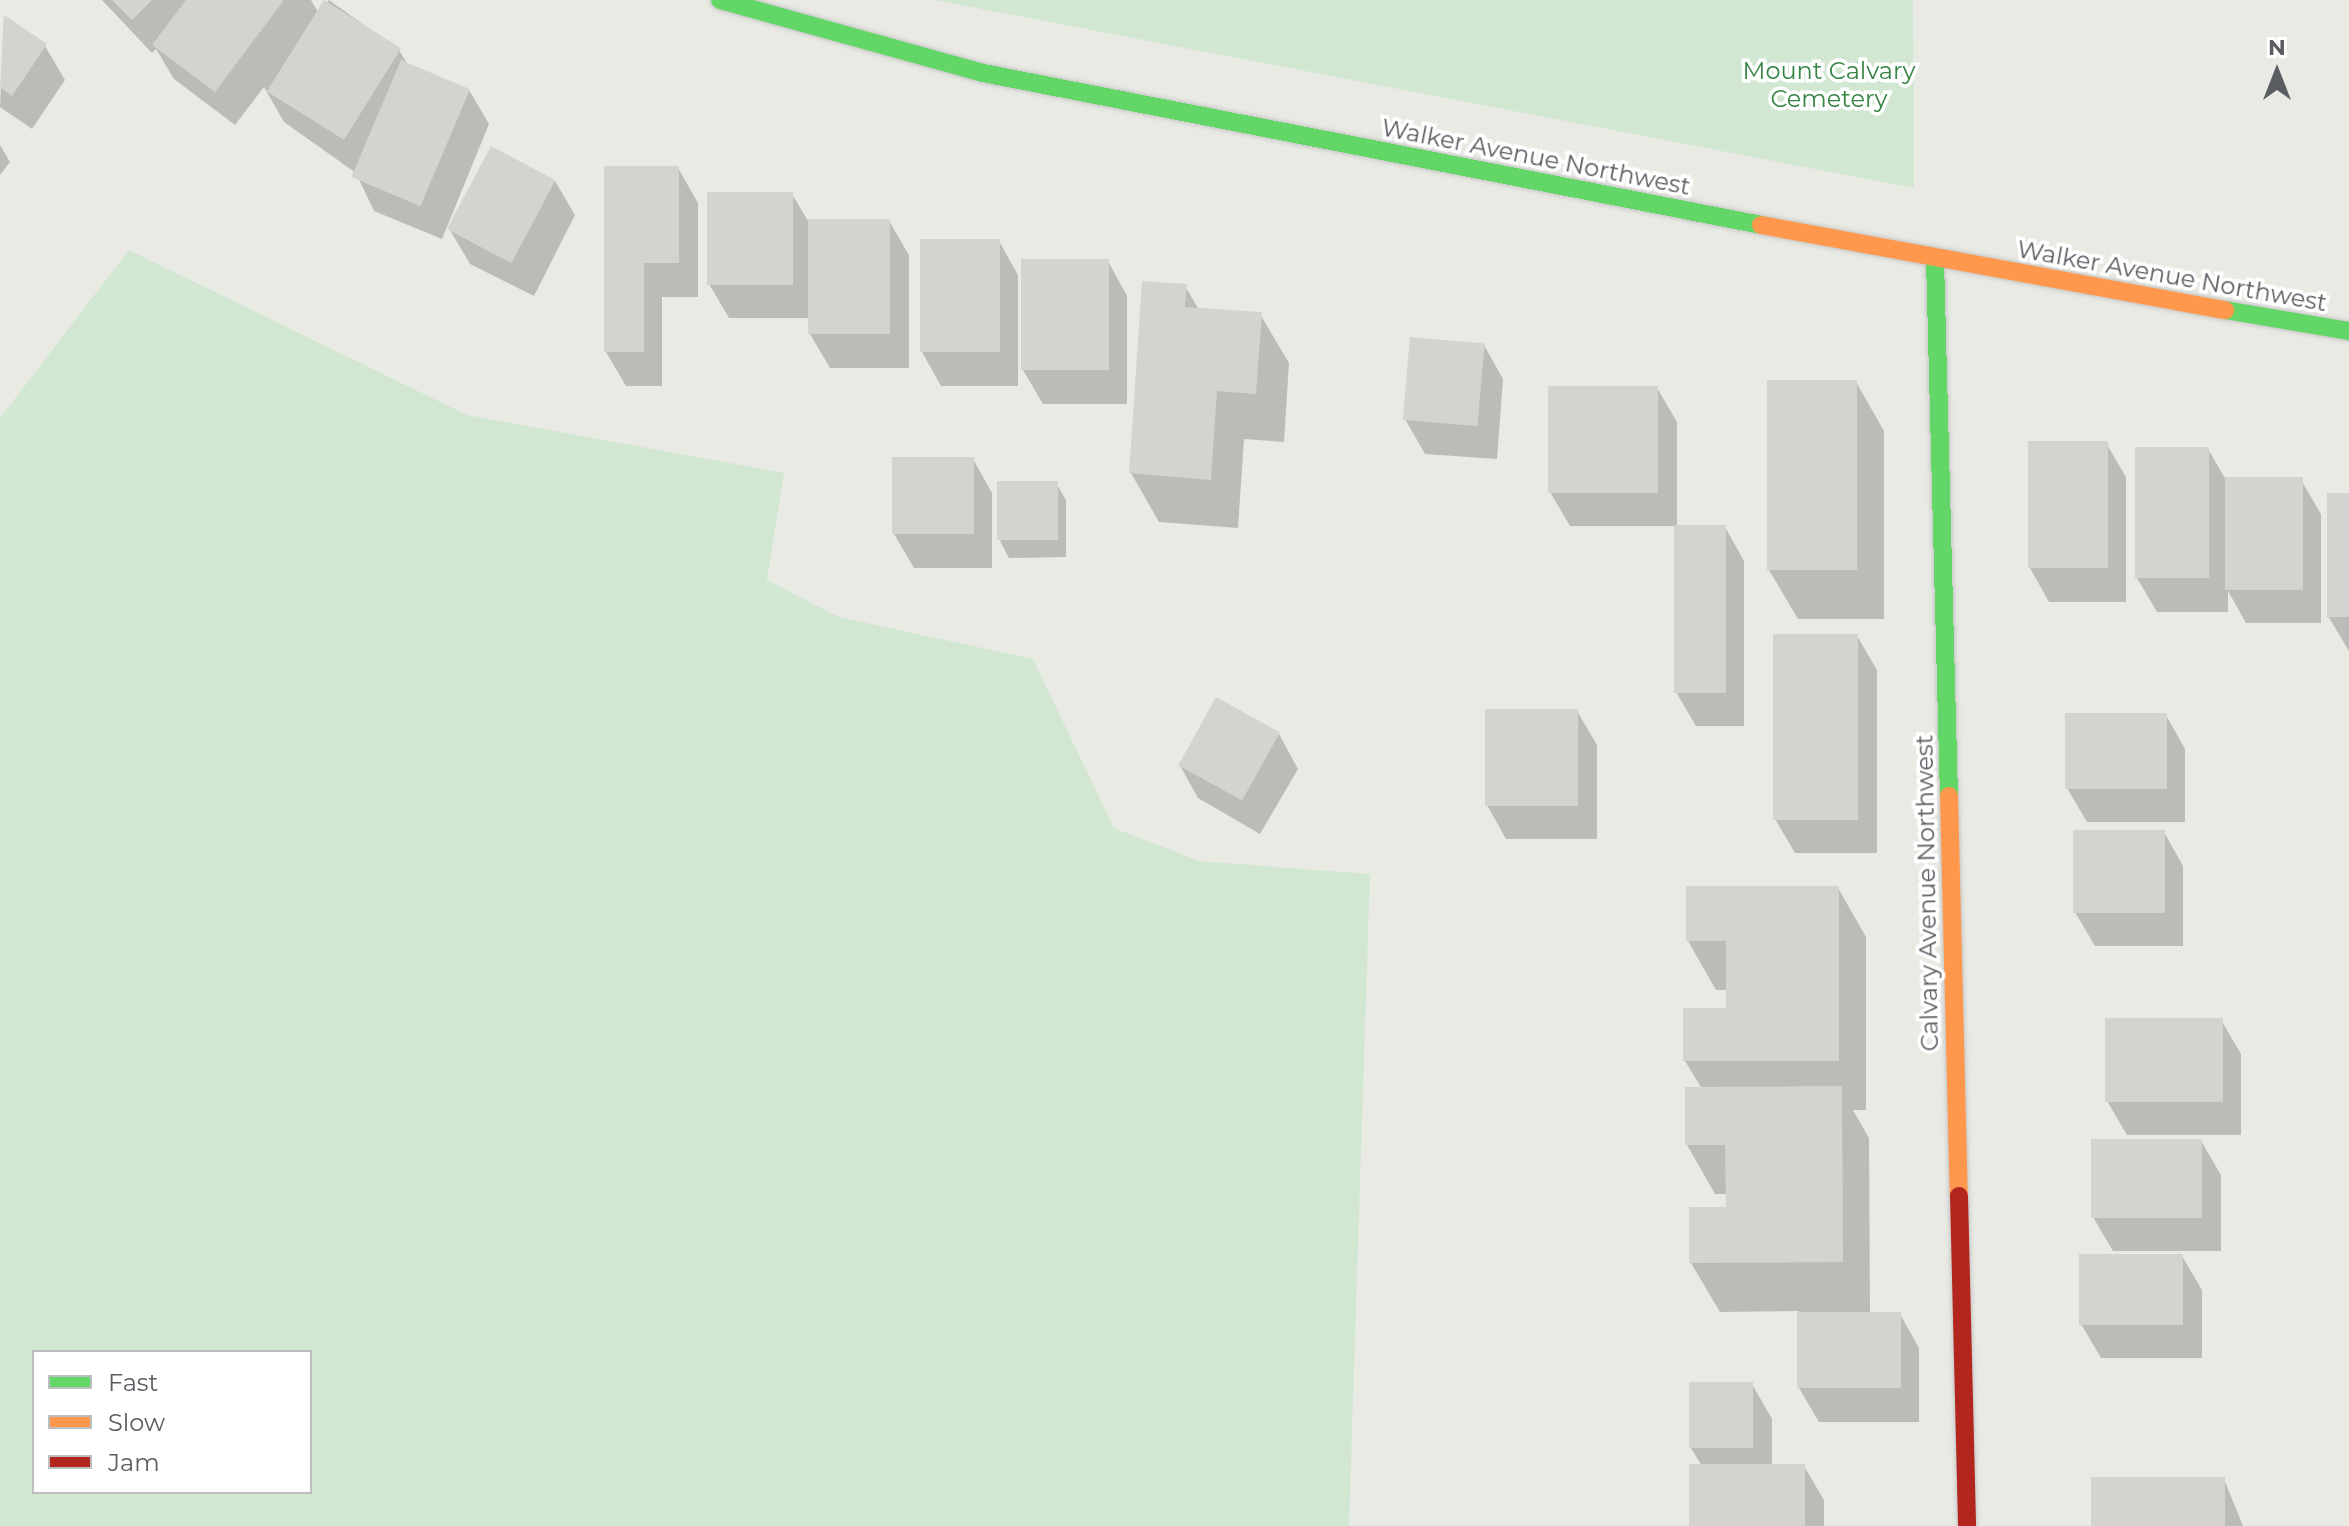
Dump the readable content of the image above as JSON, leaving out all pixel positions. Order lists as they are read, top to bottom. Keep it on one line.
{"streets":{"main road":["Walker Avenue Northwest","Calvary Avenue Northwest"]},"crossings":[["Walker Avenue Northwest","Calvary Avenue Northwest"]],"parks":["Mount Calvary Cemetery"],"legend":["Fast","Slow","Jam"],"north":"top"}
